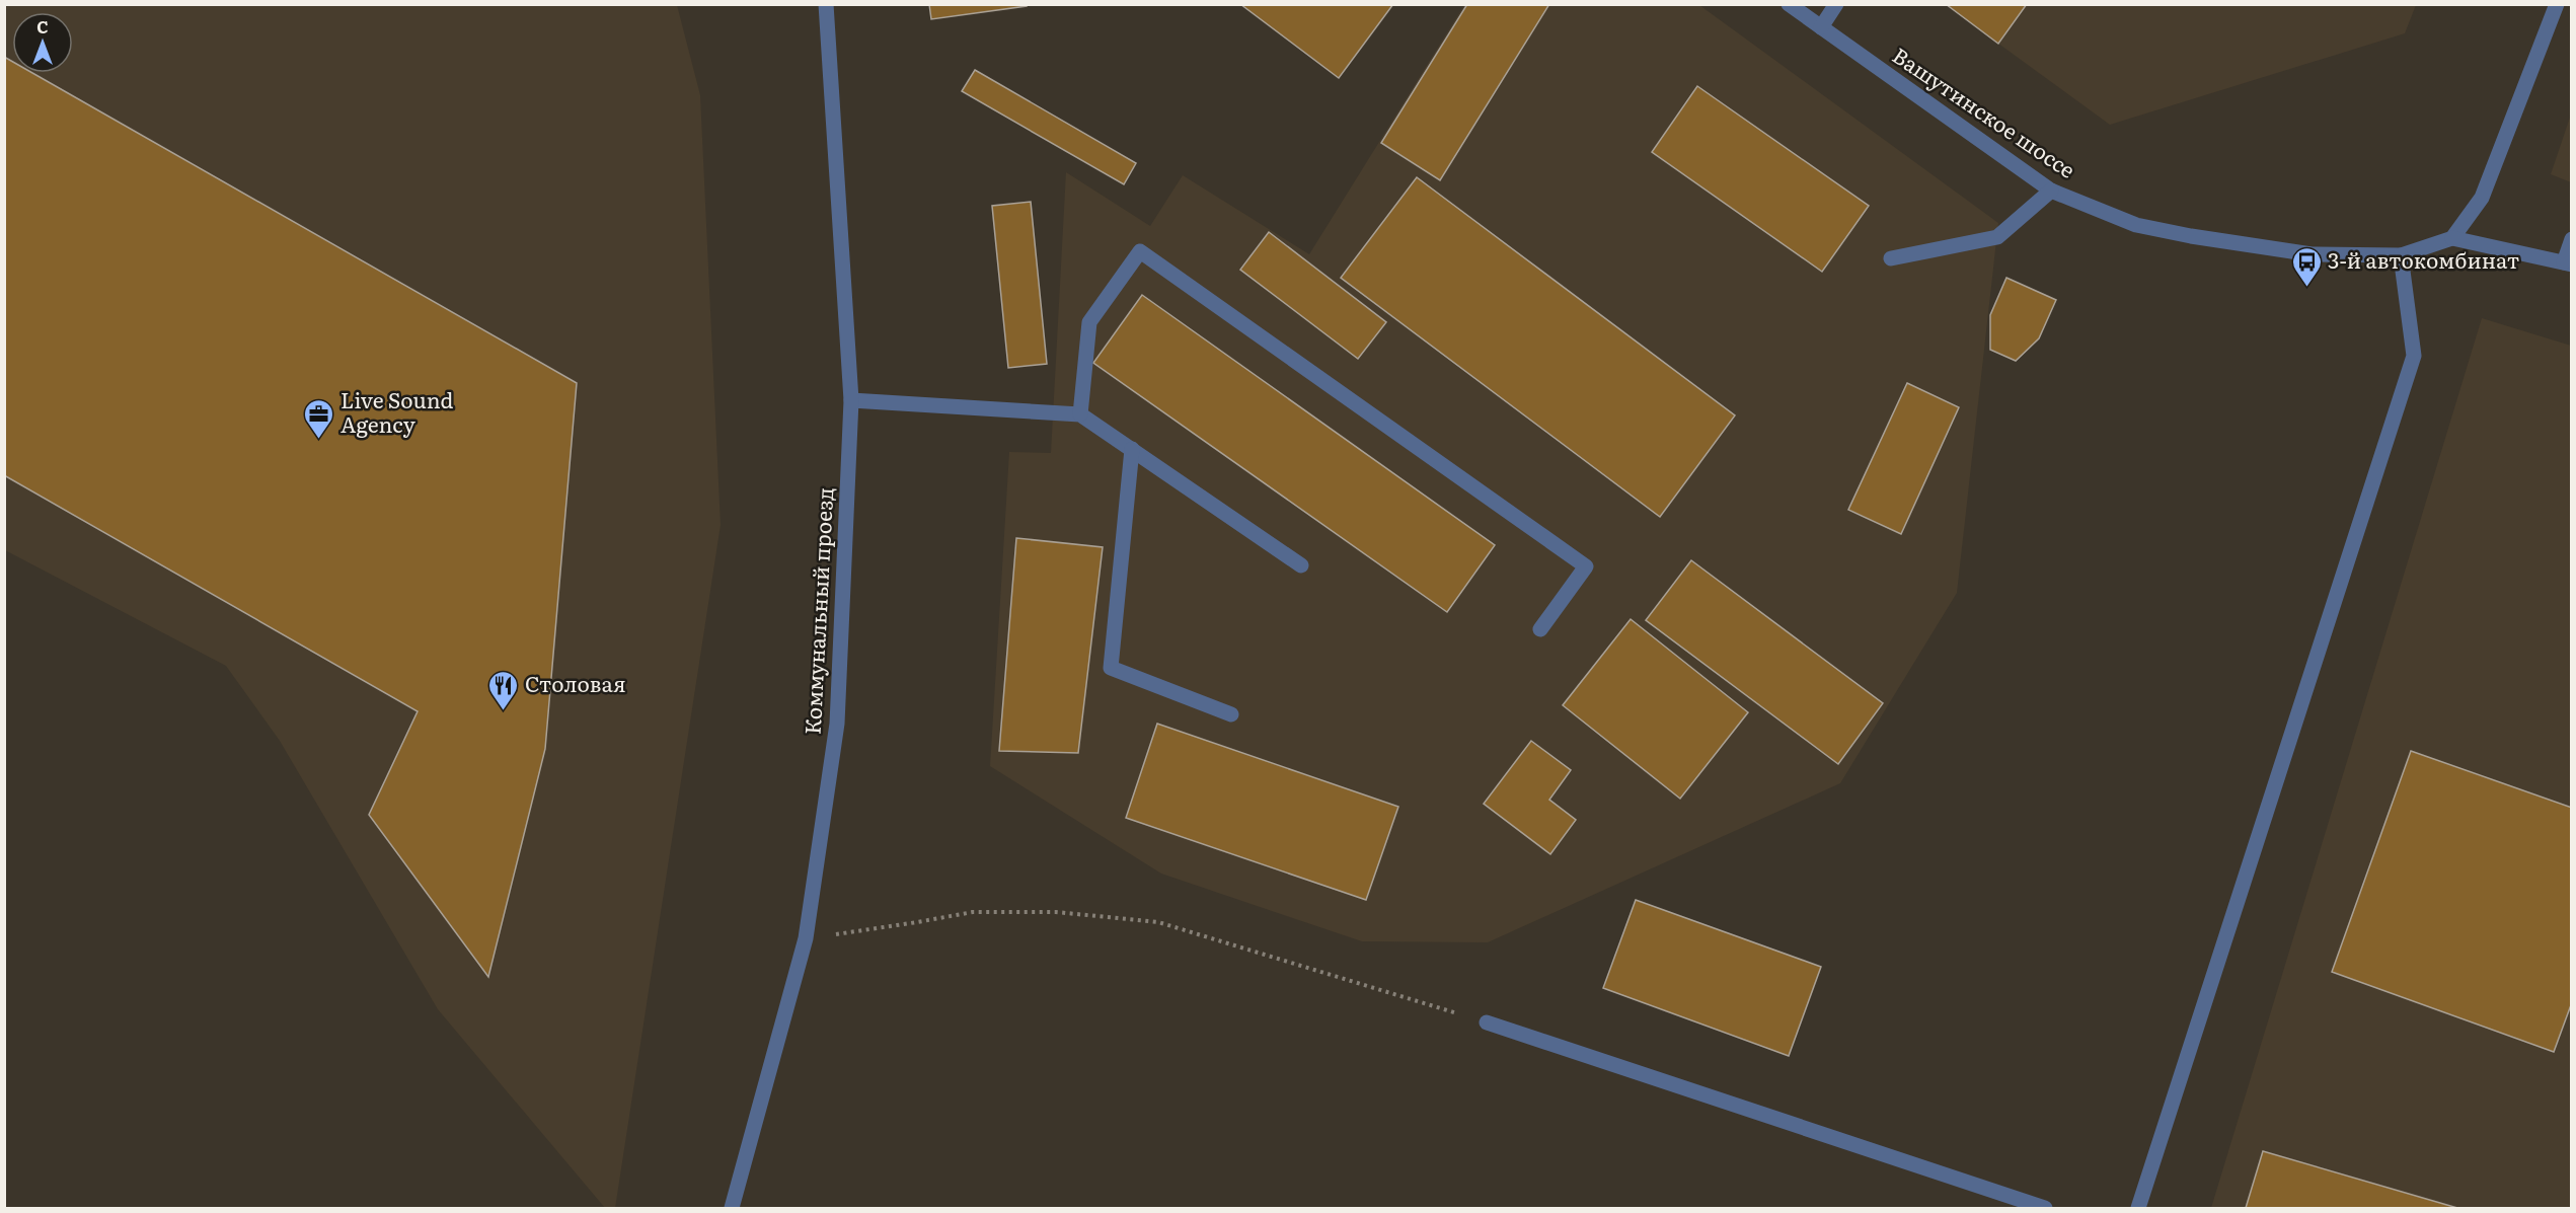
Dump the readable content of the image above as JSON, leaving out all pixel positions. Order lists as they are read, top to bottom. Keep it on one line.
{"streets":{"street":["Вашутинское шоссе","Коммунальный проезд"]},"places":{"bus stop":["3-й автокомбинат"],"office":["Live Sound Agency"],"restaurant":["Столовая"]},"north":"top"}
